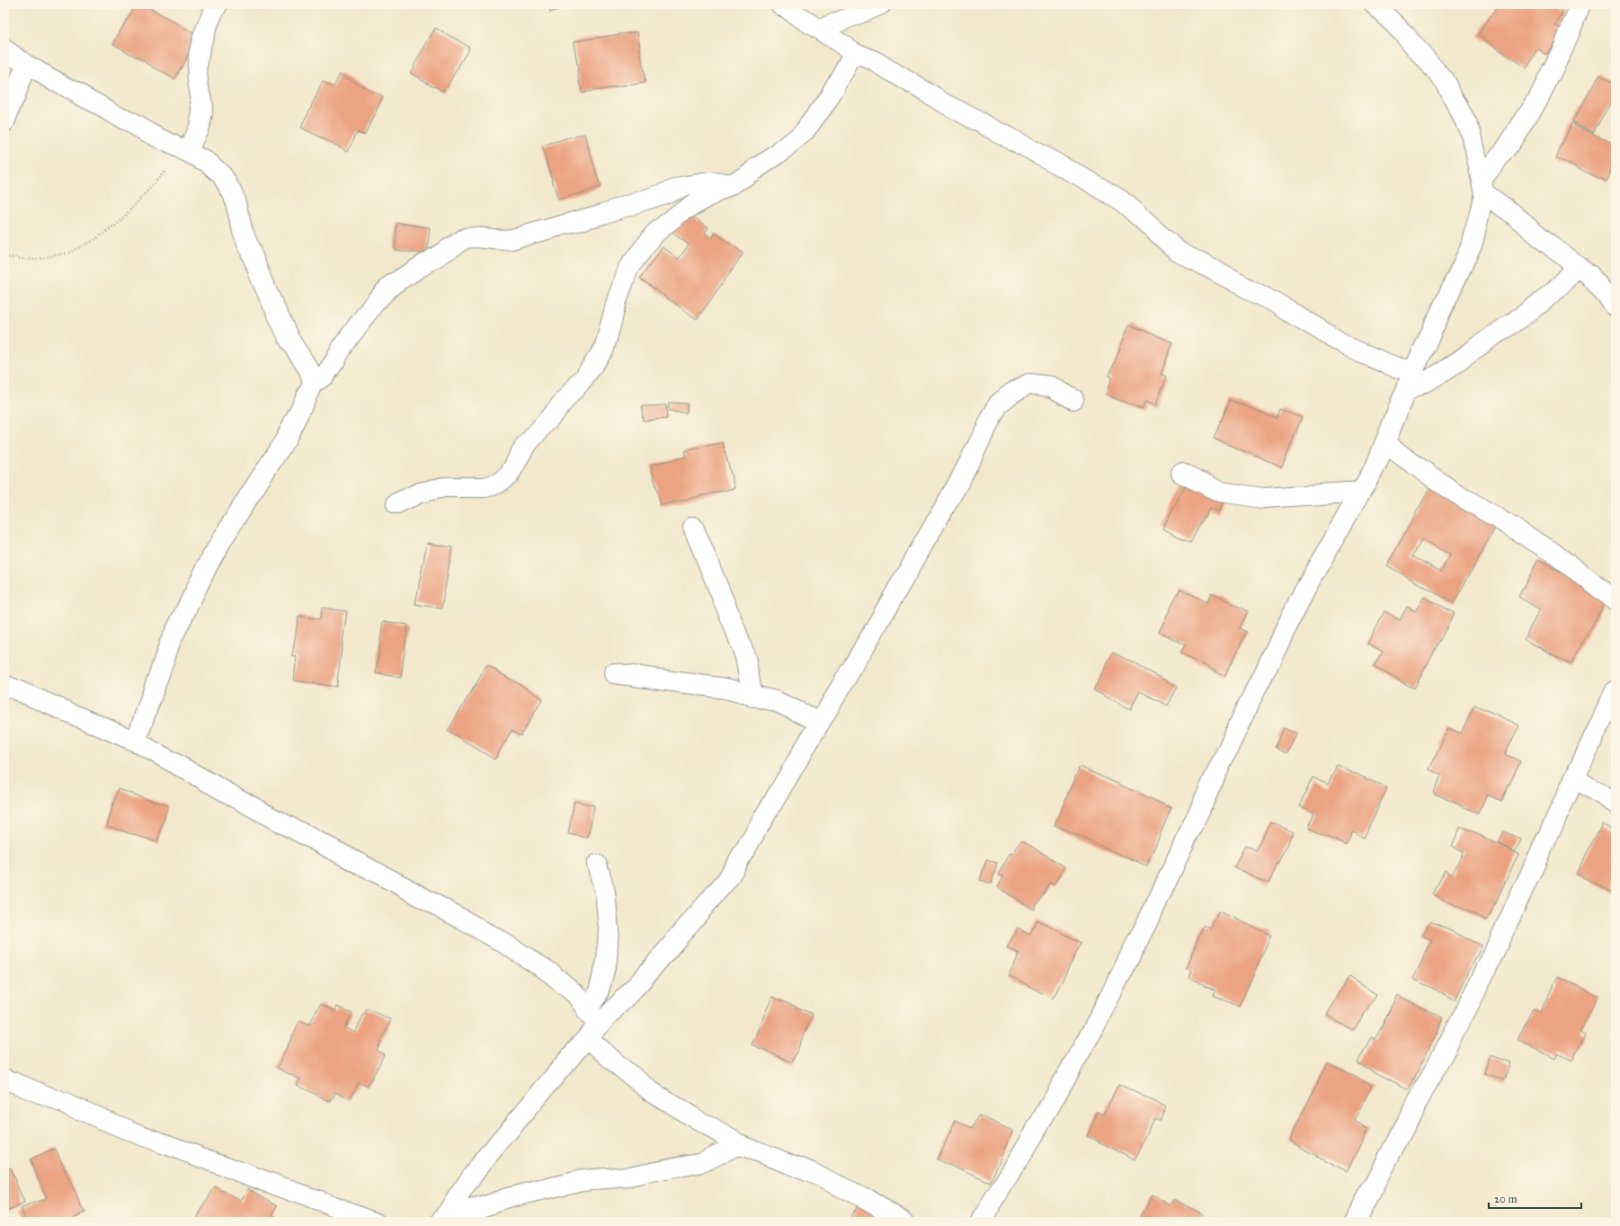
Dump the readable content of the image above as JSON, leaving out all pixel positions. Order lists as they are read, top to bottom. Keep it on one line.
{"scale_bar":"20 m"}
